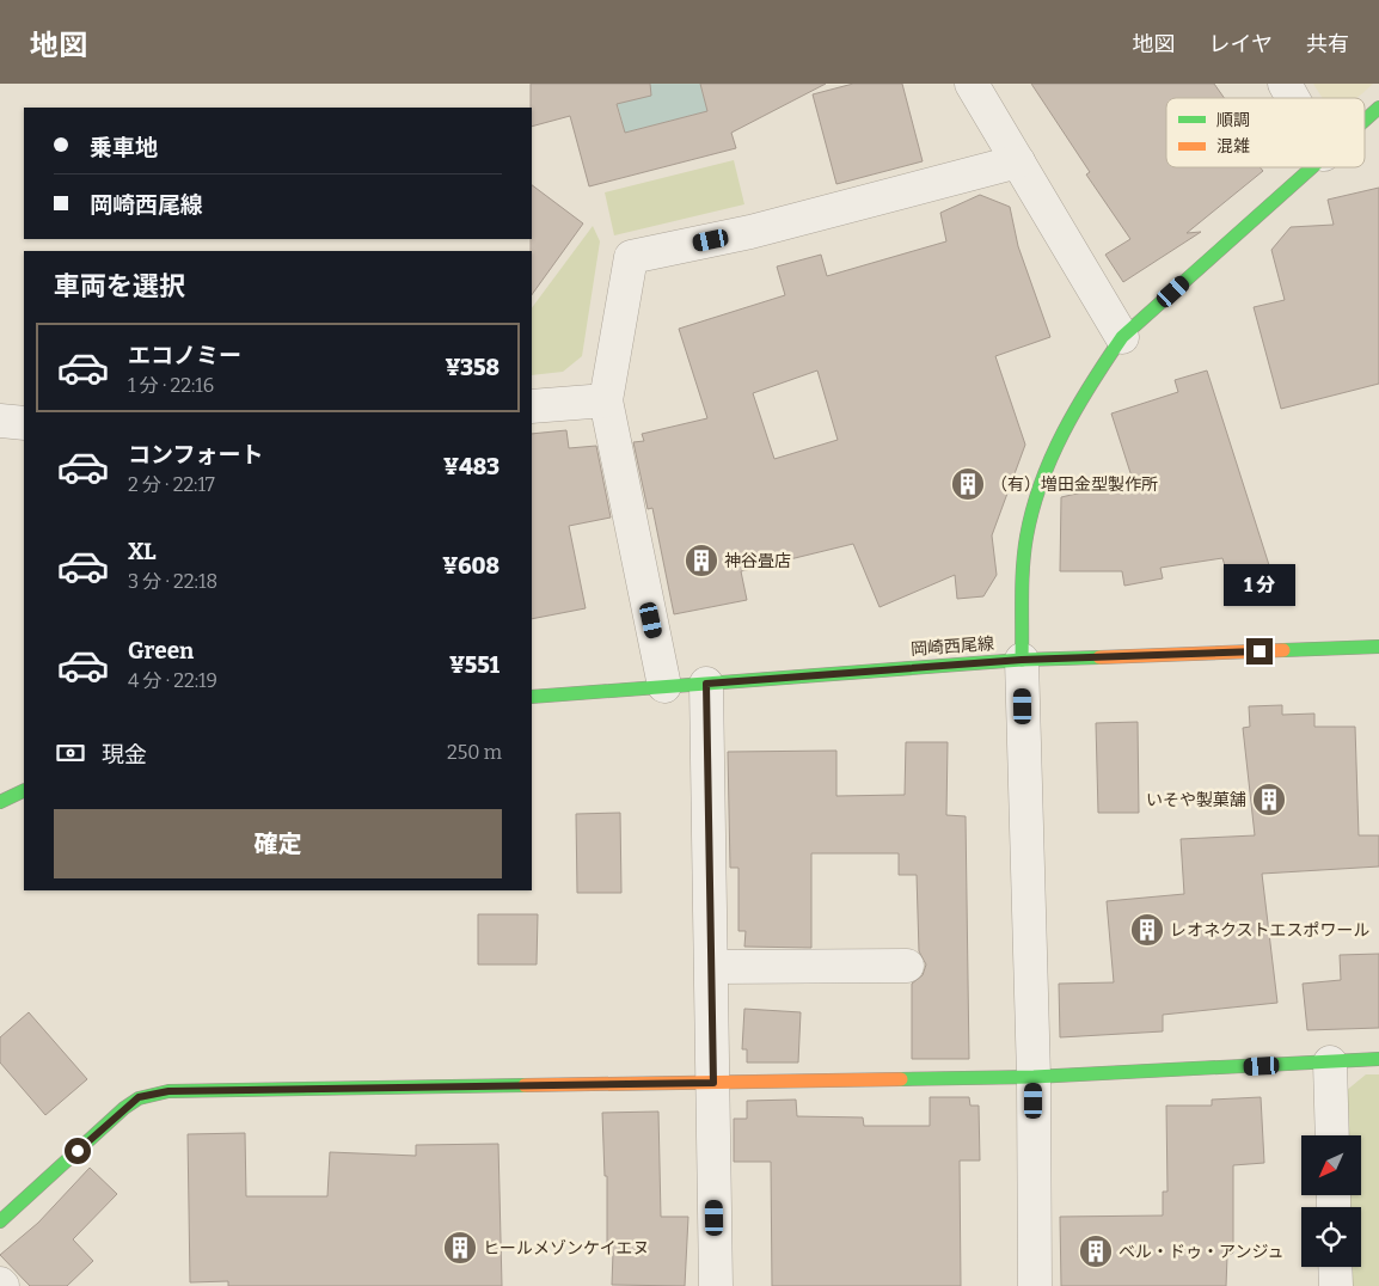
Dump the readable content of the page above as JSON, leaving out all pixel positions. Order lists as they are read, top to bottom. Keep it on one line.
{"streets":{"street":["岡崎西尾線"]},"places":{"building":["（有）増田金型製作所","神谷畳店","いそや製菓舗","レオネクストエスポワール","ヒールメゾンケイエヌ","ベル・ドゥ・アンジュ"]},"legend":["順調","混雑"],"north":"bottom left","page":{"header":"地図","nav":["地図","レイヤ","共有"],"banner":["乗車地","岡崎西尾線"],"heading":"車両を選択","list":[{"name":"エコノミー","note":"1 分 · 22:16","value":"¥358"},{"name":"コンフォート","note":"2 分 · 22:17","value":"¥483"},{"name":"XL","note":"3 分 · 22:18","value":"¥608"},{"name":"Green","note":"4 分 · 22:19","value":"¥551"}],"bubble":"1 分","pay":["現金","250 m"],"buttons":"確定"}}
